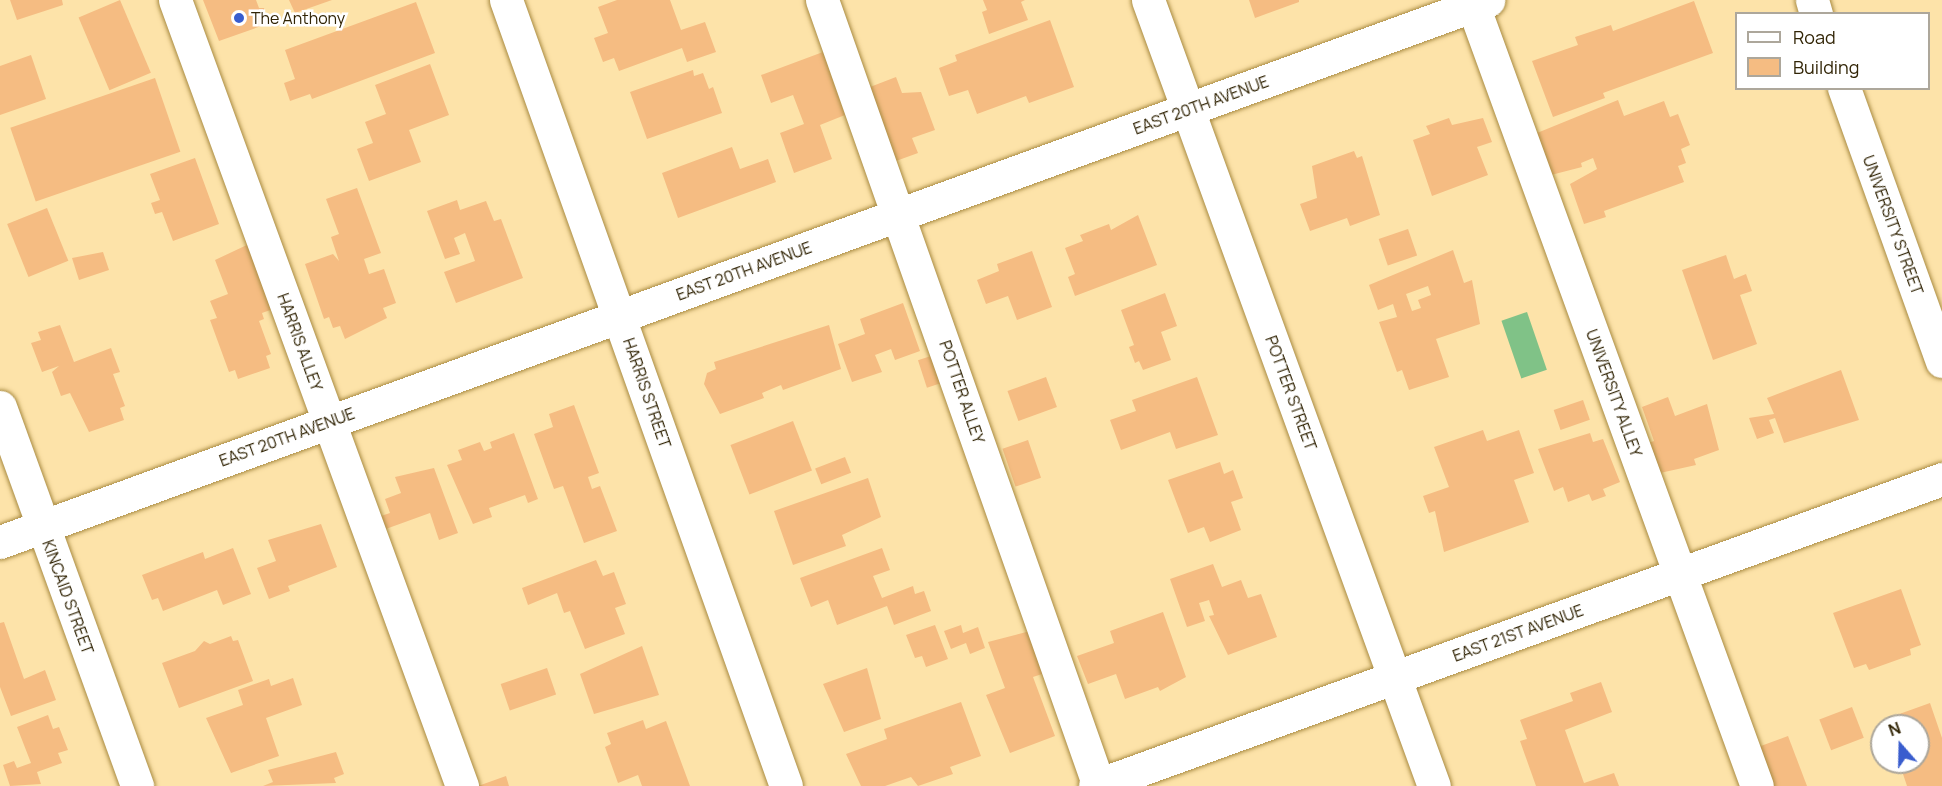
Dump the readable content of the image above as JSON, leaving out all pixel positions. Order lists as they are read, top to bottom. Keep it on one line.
{"streets":{"street":["EAST 20TH AVENUE","UNIVERSITY STREET","HARRIS ALLEY","POTTER ALLEY","HARRIS STREET","POTTER STREET","UNIVERSITY ALLEY","KINCAID STREET","EAST 21ST AVENUE"]},"crossings":[["EAST 20TH AVENUE","HARRIS ALLEY"],["EAST 20TH AVENUE","POTTER ALLEY"],["EAST 20TH AVENUE","HARRIS STREET"],["EAST 20TH AVENUE","POTTER STREET"],["EAST 20TH AVENUE","UNIVERSITY ALLEY"],["EAST 20TH AVENUE","KINCAID STREET"],["POTTER ALLEY","EAST 21ST AVENUE"],["POTTER STREET","EAST 21ST AVENUE"],["UNIVERSITY ALLEY","EAST 21ST AVENUE"]],"places":["The Anthony"],"legend":["Road","Building"],"north":"top"}
